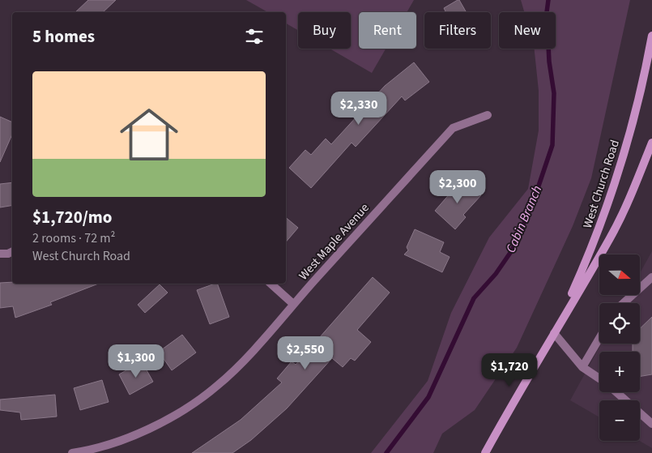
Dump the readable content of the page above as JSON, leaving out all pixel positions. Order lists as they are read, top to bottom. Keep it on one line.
{"streets":{"main road":["West Church Road"],"street":["West Maple Avenue"]},"water":["Cabin Branch"],"north":"right","page":{"chip":["Buy","Rent","Filters","New"],"heading":"5 homes","list":[{"name":"$1,720/mo","note":"2 rooms · 72 m² · West Church Road"}],"price":["$2,330","$2,300","$2,550","$1,300","$1,720"],"map_buttons":["+","−"]}}
